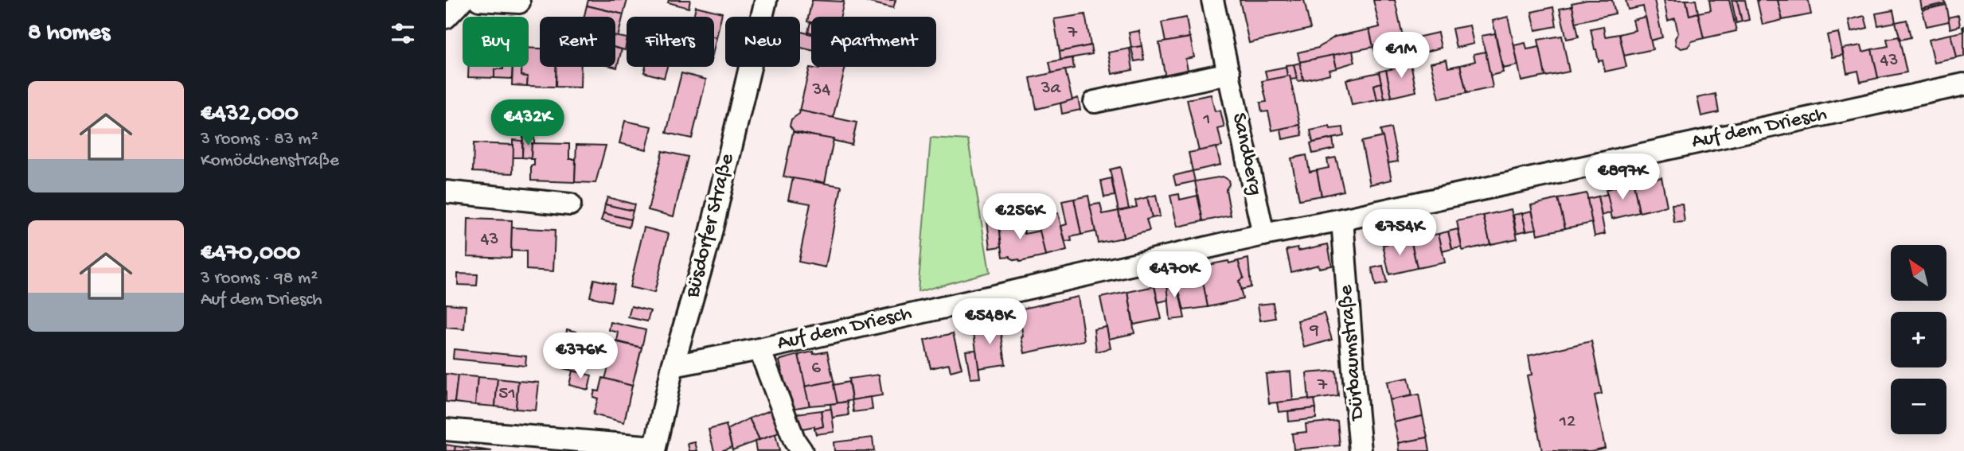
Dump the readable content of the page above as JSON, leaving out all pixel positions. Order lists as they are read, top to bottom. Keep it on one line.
{"streets":{"street":["Auf dem Driesch","Sandberg","Büsdorfer Straße","Dürbaumstraße"]},"crossings":[["Auf dem Driesch","Sandberg"],["Auf dem Driesch","Büsdorfer Straße"],["Auf dem Driesch","Dürbaumstraße"]],"house_numbers":["7","43","3a","34","1","43","9","6","7","51","12"],"north":"top left","page":{"heading":"8 homes","chip":["Buy","Rent","Filters","New","Apartment"],"price":["€1M","€432K","€897K","€256K","€754K","€470K","€548K","€376K"],"list":[{"name":"€432,000","note":"3 rooms · 83 m² · Komödchenstraße"},{"name":"€470,000","note":"3 rooms · 98 m² · Auf dem Driesch"}],"map_buttons":["+","−"]}}
